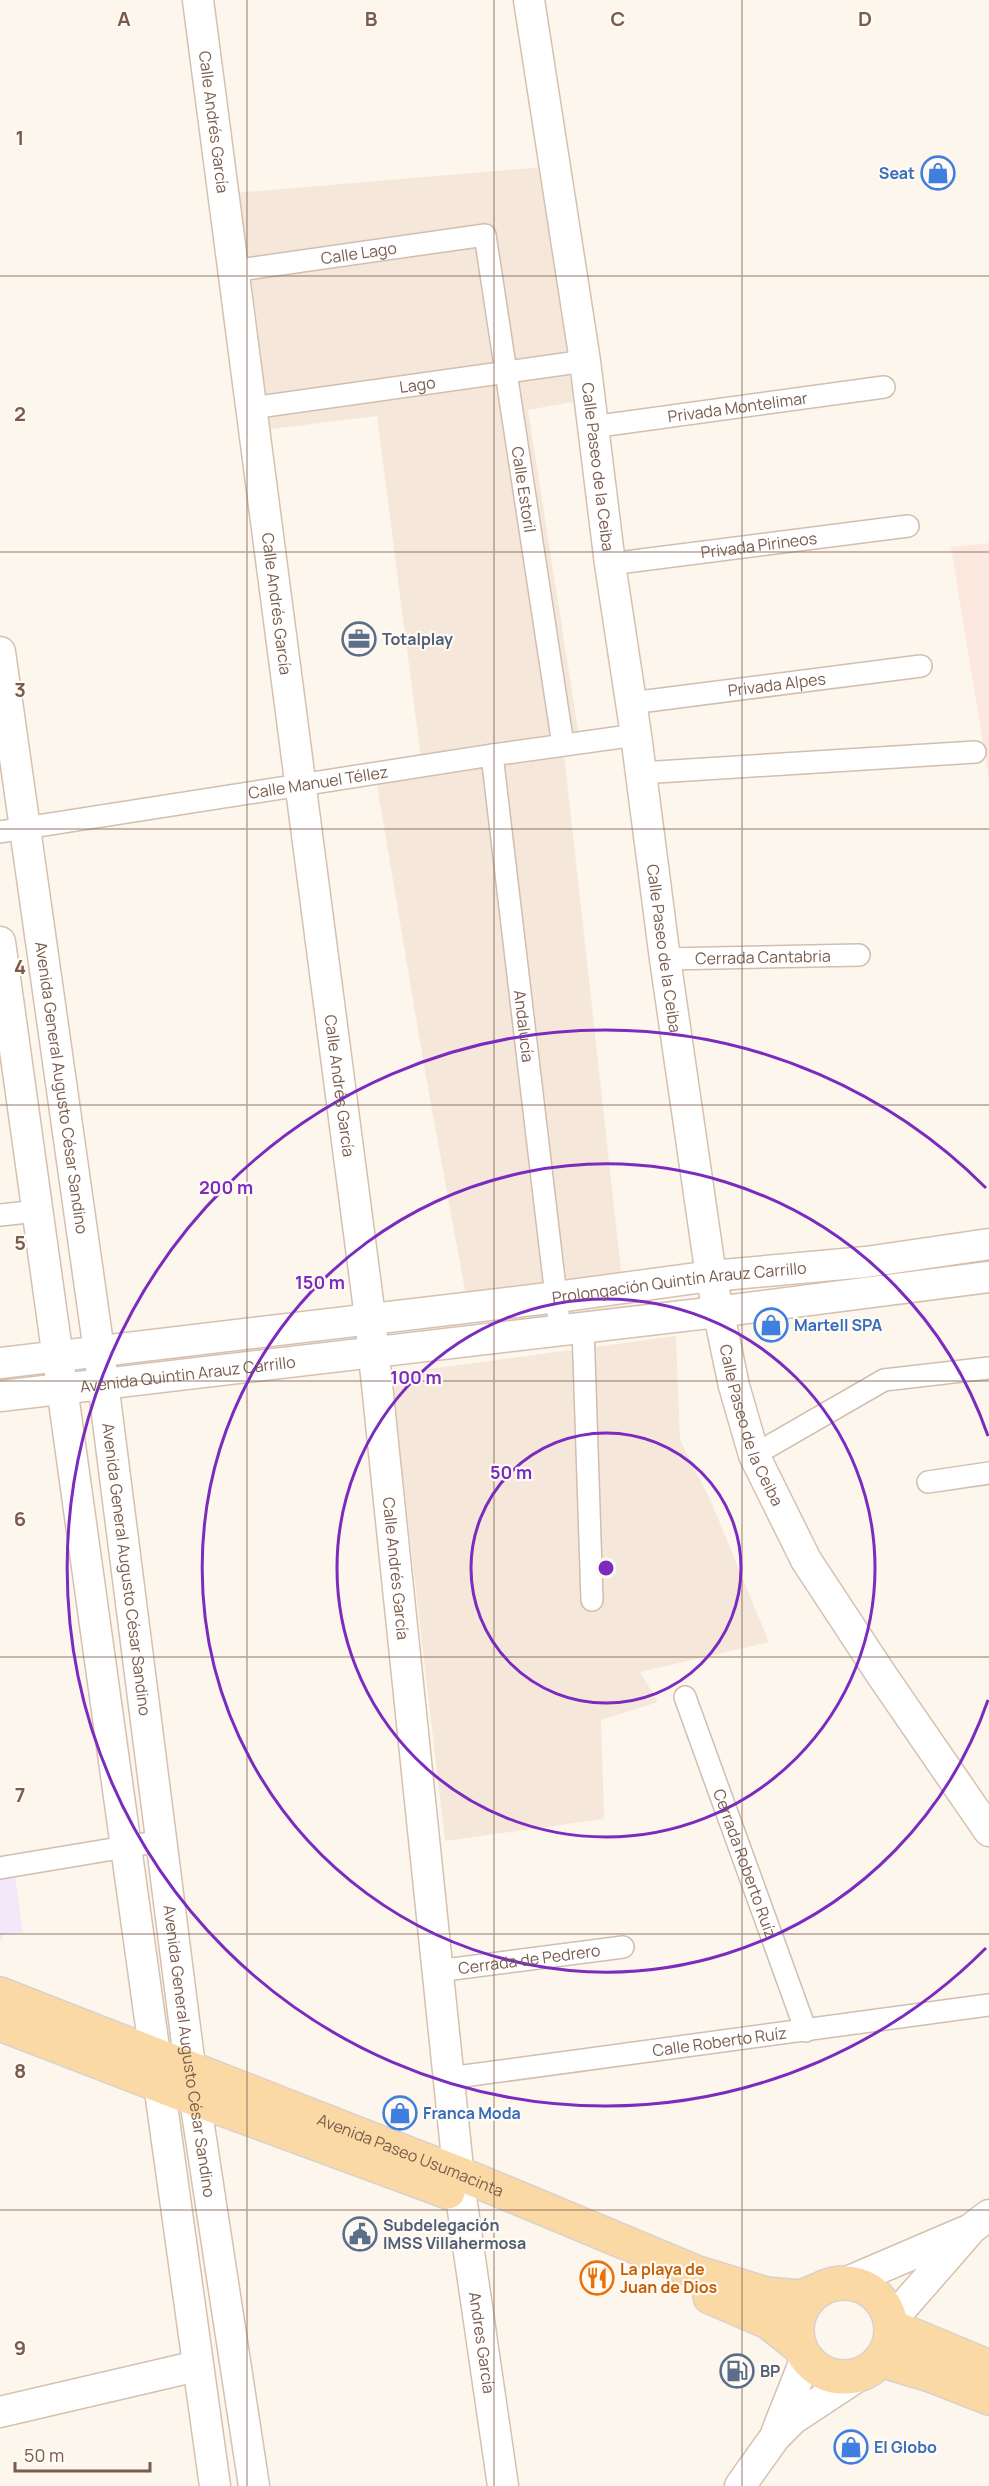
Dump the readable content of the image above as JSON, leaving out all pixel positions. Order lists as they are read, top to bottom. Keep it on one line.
{"streets":{"main road":["Avenida Paseo Usumacinta"],"street":["Calle Andrés García","Calle Lago","Lago","Privada Montelimar","Calle Paseo de la Ceiba","Calle Estoril","Privada Pirineos","Privada Alpes","Calle Manuel Téllez","Cerrada Cantabria","Andalucía","Avenida General Augusto César Sandino","Prolongación Quintín Arauz Carrillo","Avenida Quintin Arauz Carrillo","Cerrada Roberto Ruíz","Cerrada de Pedrero","Calle Roberto Ruíz","Andres García"]},"crossings":[["Calle Andrés García","Calle Lago"],["Calle Andrés García","Lago"],["Calle Andrés García","Calle Manuel Téllez"],["Calle Andrés García","Prolongación Quintín Arauz Carrillo"],["Calle Andrés García","Avenida Quintin Arauz Carrillo"],["Calle Andrés García","Cerrada de Pedrero"],["Calle Andrés García","Calle Roberto Ruíz"],["Calle Andrés García","Avenida Paseo Usumacinta"],["Calle Andrés García","Andres García"],["Calle Lago","Calle Estoril"],["Lago","Calle Paseo de la Ceiba"],["Lago","Calle Estoril"],["Privada Montelimar","Calle Paseo de la Ceiba"],["Calle Paseo de la Ceiba","Privada Pirineos"],["Calle Paseo de la Ceiba","Privada Alpes"],["Calle Paseo de la Ceiba","Calle Manuel Téllez"],["Calle Paseo de la Ceiba","Cerrada Cantabria"],["Calle Paseo de la Ceiba","Prolongación Quintín Arauz Carrillo"],["Calle Estoril","Calle Manuel Téllez"],["Calle Manuel Téllez","Andalucía"],["Calle Manuel Téllez","Avenida General Augusto César Sandino"],["Andalucía","Prolongación Quintín Arauz Carrillo"],["Avenida General Augusto César Sandino","Prolongación Quintín Arauz Carrillo"],["Avenida General Augusto César Sandino","Avenida Quintin Arauz Carrillo"],["Avenida General Augusto César Sandino","Avenida Paseo Usumacinta"],["Prolongación Quintín Arauz Carrillo","Avenida Quintin Arauz Carrillo"],["Cerrada Roberto Ruíz","Calle Roberto Ruíz"],["Avenida Paseo Usumacinta","Andres García"]],"places":{"shop":["Seat","Martell SPA","Franca Moda","El Globo"],"office":["Totalplay"],"public building":["Subdelegación IMSS Villahermosa"],"restaurant":["La playa de Juan de Dios"],"fuel station":["BP"]},"scale_bar":"50 m","grid":{"columns":["A","B","C","D"],"rows":["1","2","3","4","5","6","7","8","9"]},"rings":["200 m","150 m","100 m","50 m"]}
